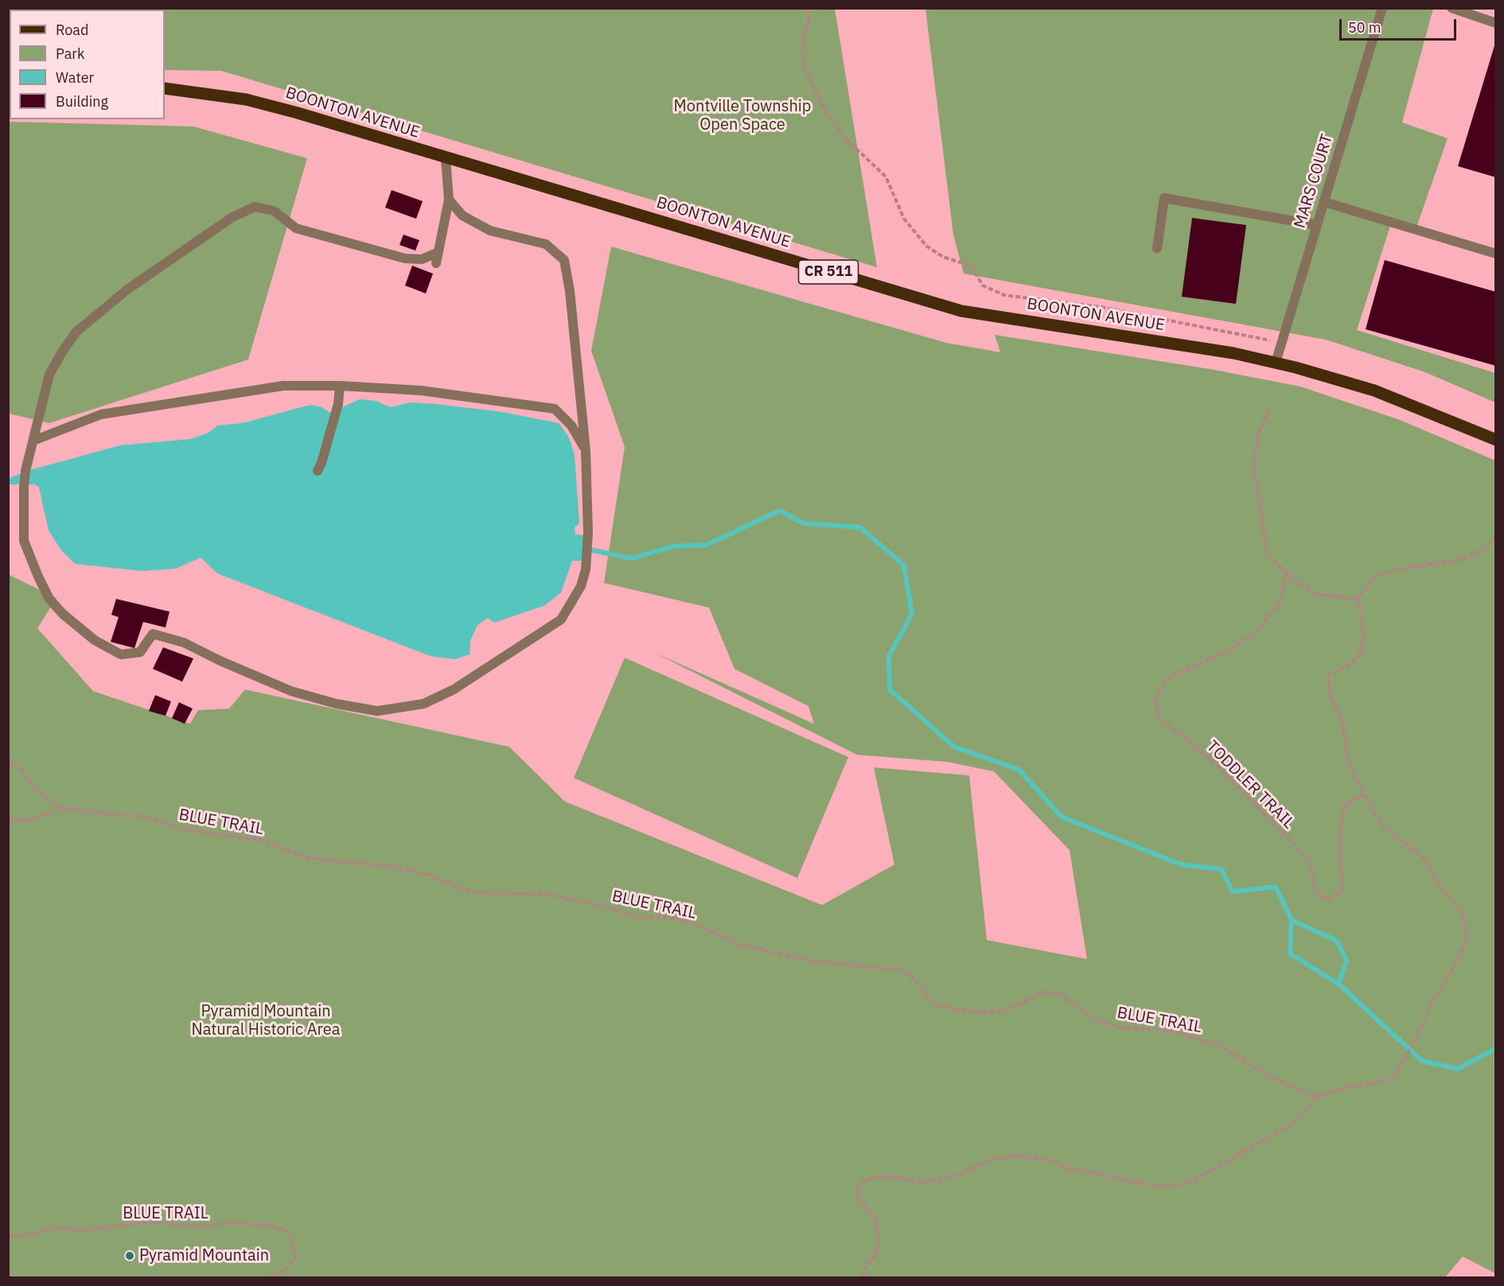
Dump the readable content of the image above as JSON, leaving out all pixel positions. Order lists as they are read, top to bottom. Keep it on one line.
{"streets":{"main road":["BOONTON AVENUE","CR 511"],"lane":["MARS COURT"],"path":["TODDLER TRAIL","BLUE TRAIL"]},"crossings":[["BOONTON AVENUE","MARS COURT"]],"parks":["Montville Township Open Space","Pyramid Mountain Natural Historic Area"],"places":["Pyramid Mountain"],"legend":["Road","Park","Water","Building"],"scale_bar":"50 m"}
